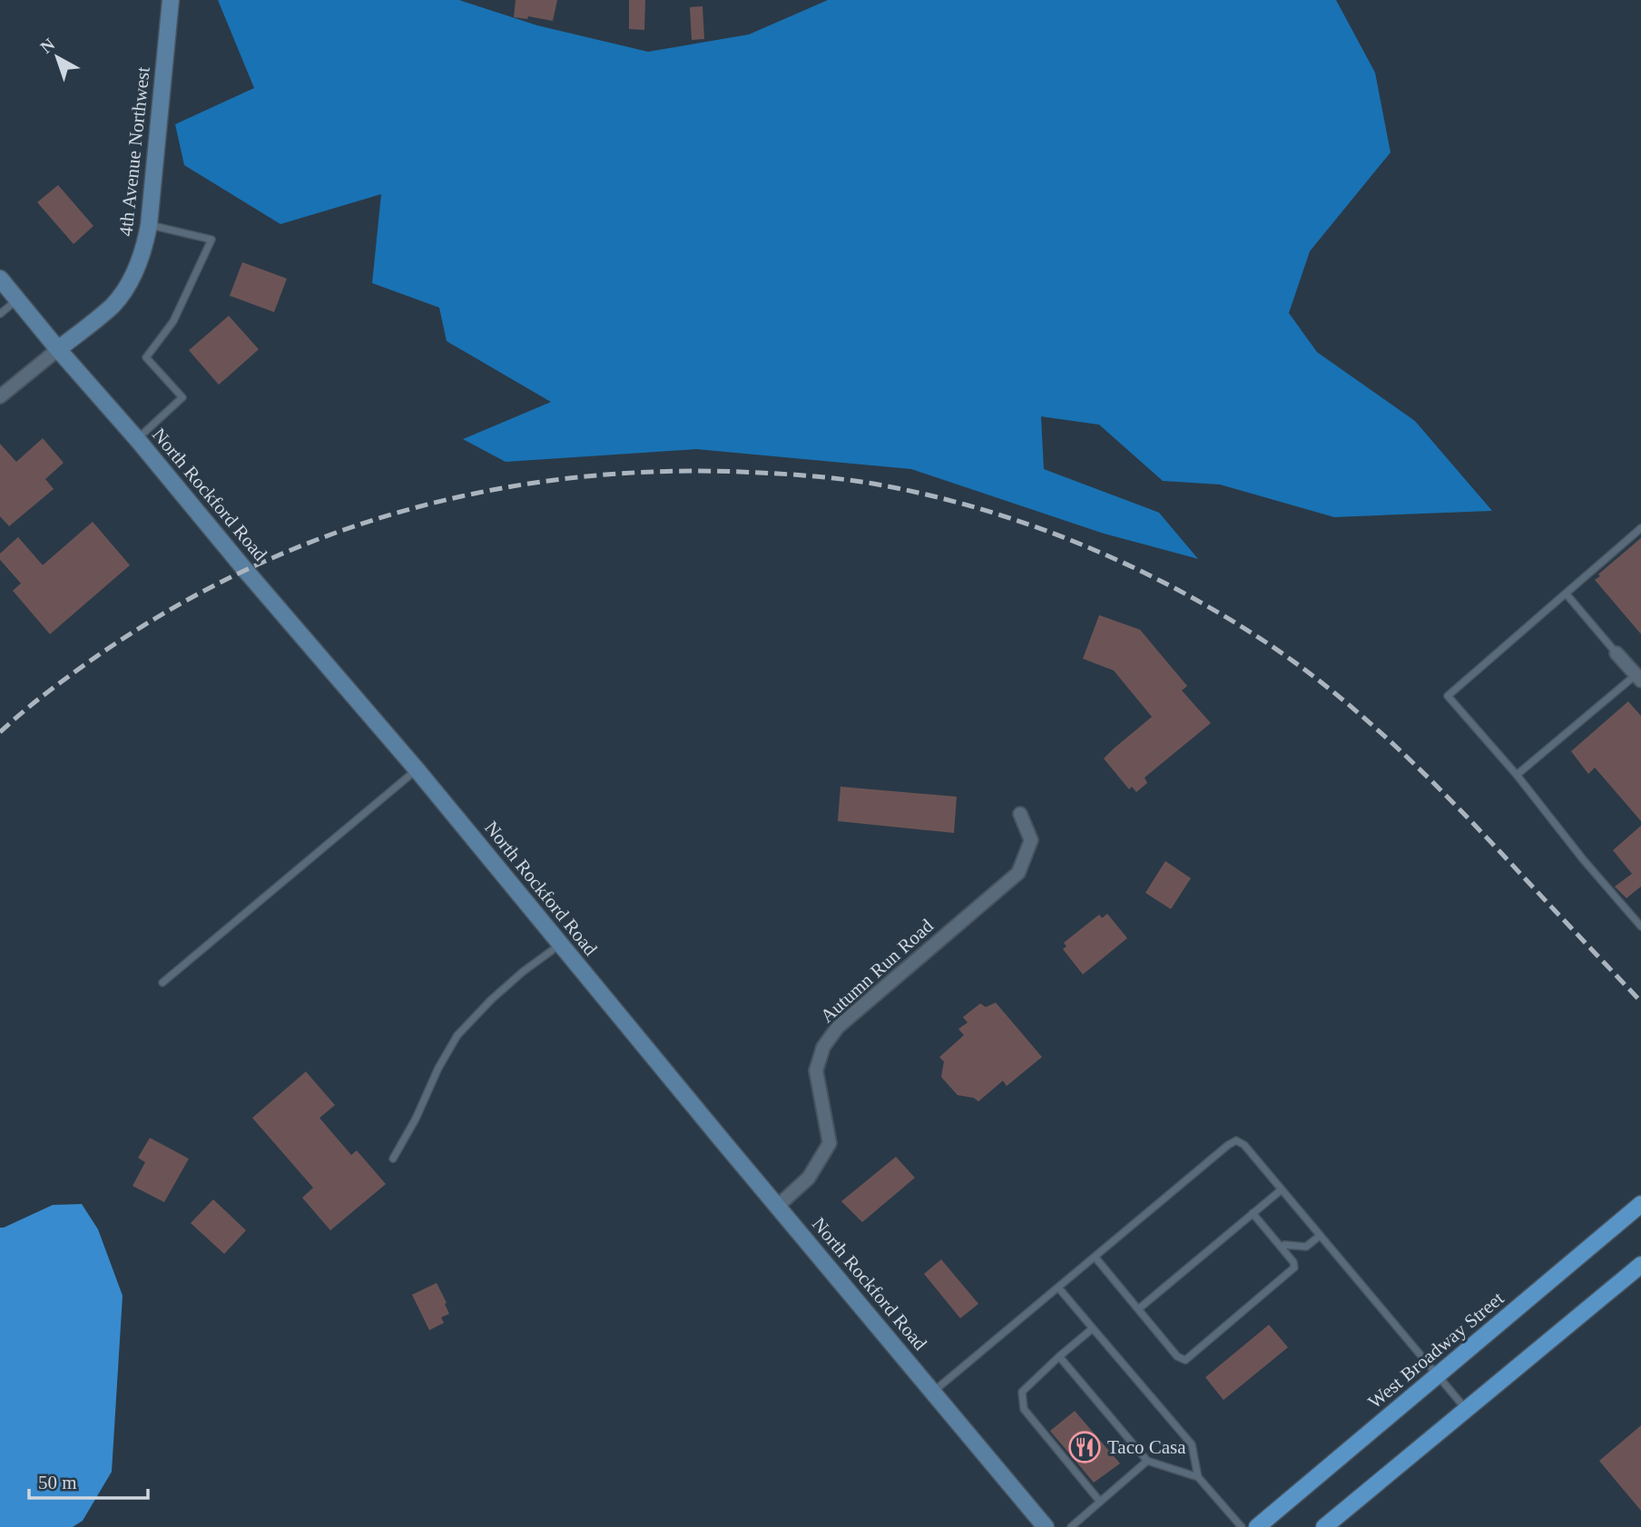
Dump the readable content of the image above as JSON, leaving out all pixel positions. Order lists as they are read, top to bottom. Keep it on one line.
{"streets":{"main road":["West Broadway Street"],"street":["4th Avenue Northwest","North Rockford Road","Autumn Run Road"]},"crossings":[["4th Avenue Northwest","North Rockford Road"],["North Rockford Road","Autumn Run Road"]],"places":{"restaurant":["Taco Casa"]},"scale_bar":"50 m","north":"top left"}
